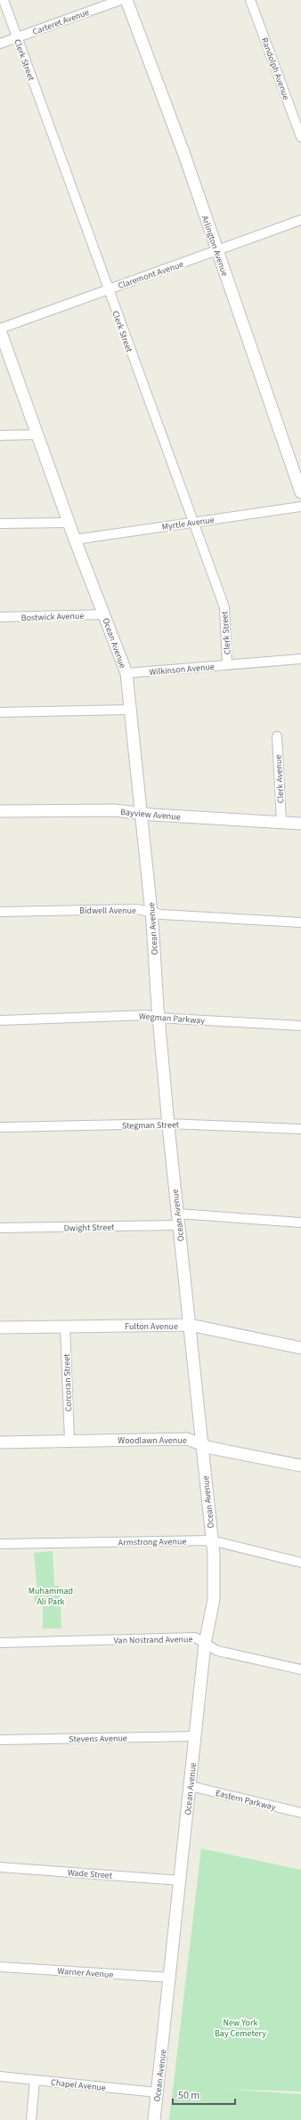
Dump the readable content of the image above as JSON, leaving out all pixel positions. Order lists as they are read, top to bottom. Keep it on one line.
{"streets":{"street":["Carteret Avenue","Clerk Street","Randolph Avenue","Arlington Avenue","Claremont Avenue","Myrtle Avenue","Bostwick Avenue","Ocean Avenue","Wilkinson Avenue","Clerk Avenue","Bayview Avenue","Bidwell Avenue","Wegman Parkway","Stegman Street","Dwight Street","Fulton Avenue","Corcoran Street","Woodlawn Avenue","Armstrong Avenue","Van Nostrand Avenue","Stevens Avenue","Eastern Parkway","Wade Street","Warner Avenue","Chapel Avenue"]},"crossings":[["Carteret Avenue","Clerk Street"],["Clerk Street","Claremont Avenue"],["Clerk Street","Myrtle Avenue"],["Clerk Street","Wilkinson Avenue"],["Arlington Avenue","Claremont Avenue"],["Claremont Avenue","Ocean Avenue"],["Myrtle Avenue","Ocean Avenue"],["Bostwick Avenue","Ocean Avenue"],["Ocean Avenue","Wilkinson Avenue"],["Ocean Avenue","Bayview Avenue"],["Ocean Avenue","Bidwell Avenue"],["Ocean Avenue","Wegman Parkway"],["Ocean Avenue","Stegman Street"],["Ocean Avenue","Dwight Street"],["Ocean Avenue","Fulton Avenue"],["Ocean Avenue","Woodlawn Avenue"],["Ocean Avenue","Armstrong Avenue"],["Ocean Avenue","Van Nostrand Avenue"],["Ocean Avenue","Stevens Avenue"],["Ocean Avenue","Eastern Parkway"],["Ocean Avenue","Wade Street"],["Ocean Avenue","Warner Avenue"],["Ocean Avenue","Chapel Avenue"],["Clerk Avenue","Bayview Avenue"],["Fulton Avenue","Corcoran Street"],["Corcoran Street","Woodlawn Avenue"]],"parks":["Muhammad Ali Park","New York Bay Cemetery"],"scale_bar":"50 m"}
